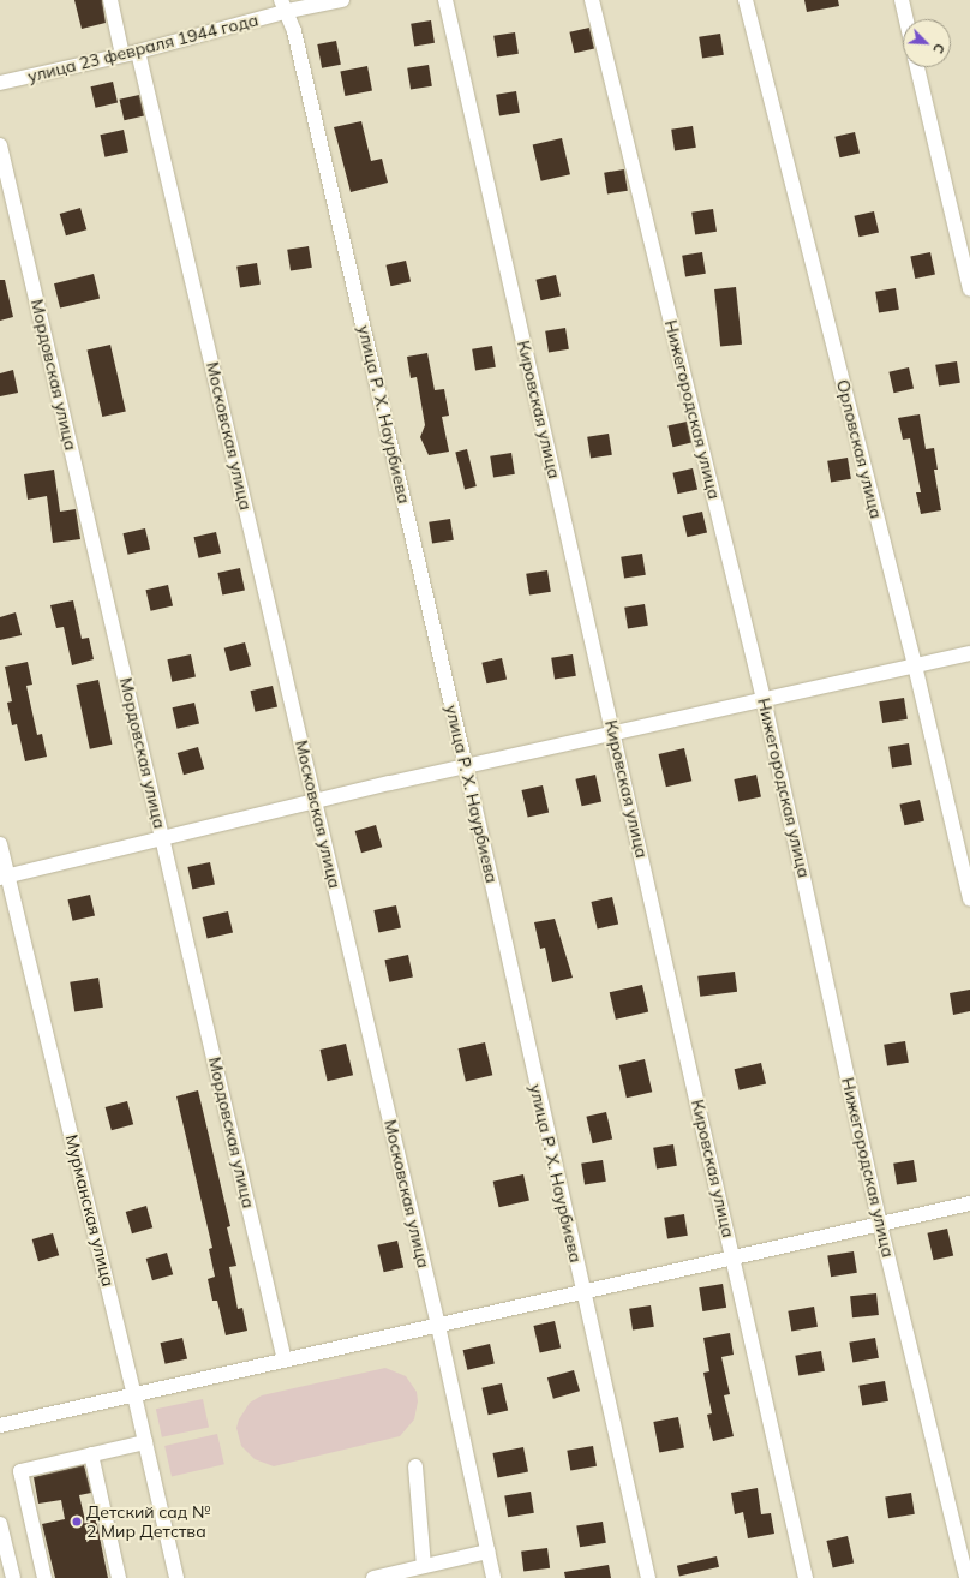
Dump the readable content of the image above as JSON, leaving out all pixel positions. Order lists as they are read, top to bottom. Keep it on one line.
{"streets":{"street":["улица 23 февраля 1944 года","Мордовская улица","Кировская улица","Нижегородская улица","улица Р. Х. Наурбиева","Московская улица","Орловская улица","Мурманская улица"]},"crossings":[["улица 23 февраля 1944 года","улица Р. Х. Наурбиева"],["улица 23 февраля 1944 года","Московская улица"]],"places":["Детский сад № 2 Мир Детства"],"north":"bottom right"}
